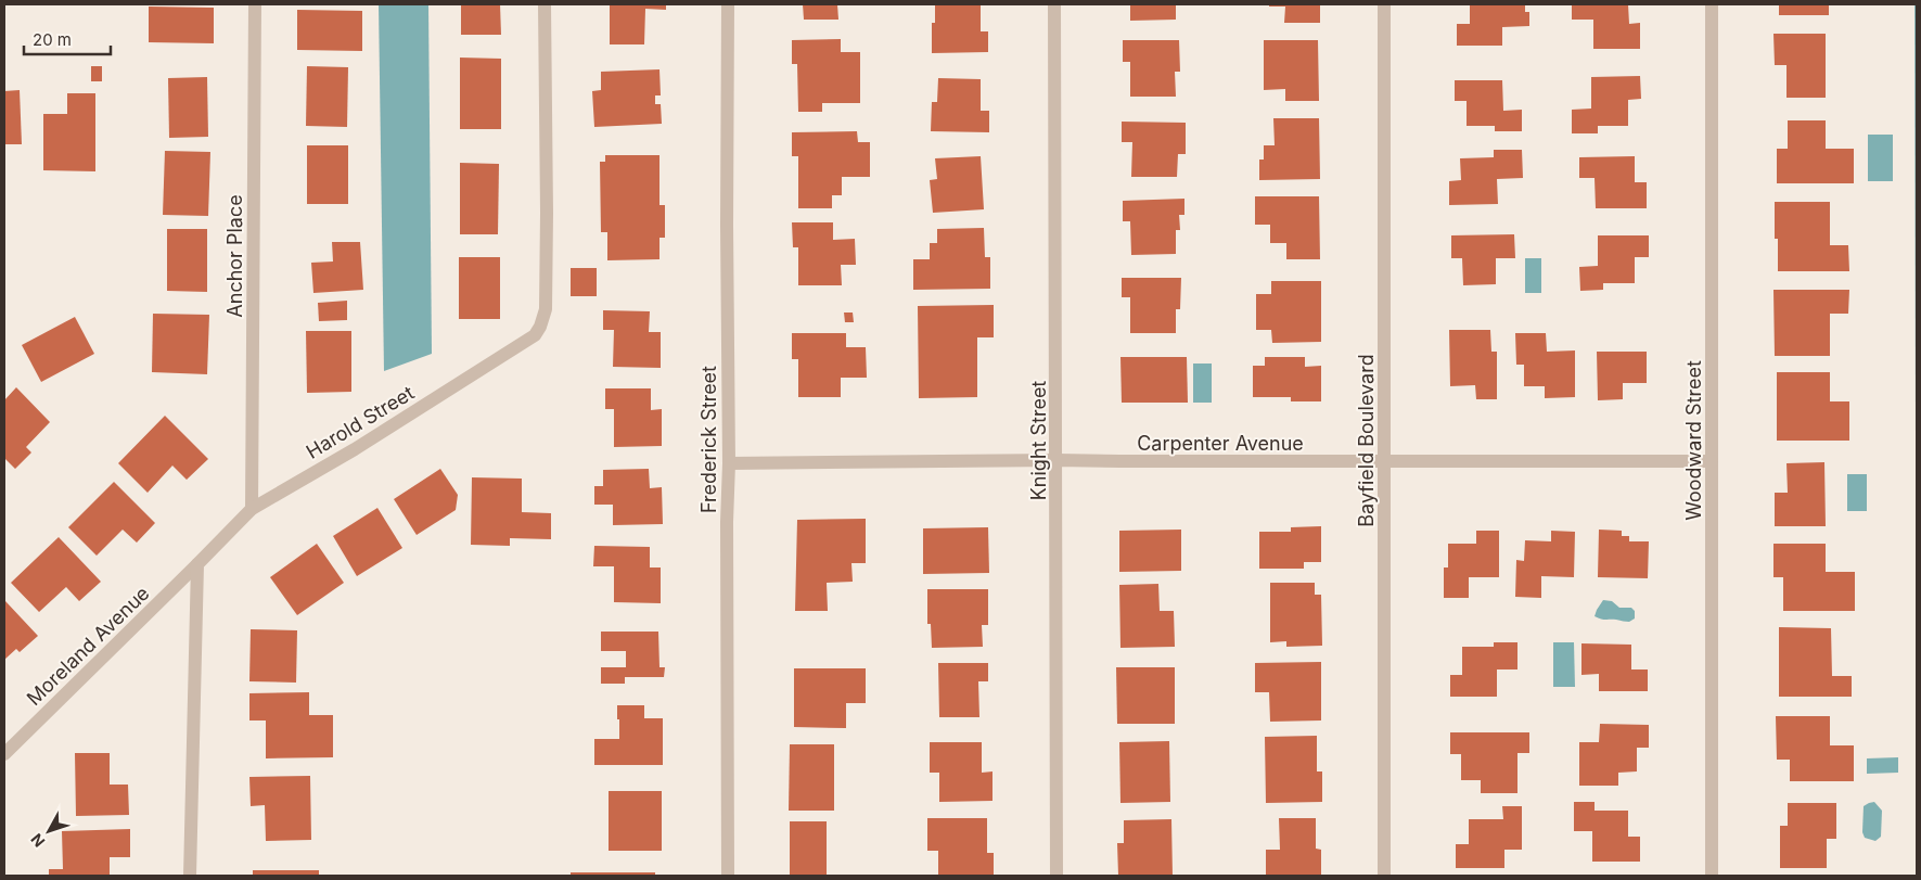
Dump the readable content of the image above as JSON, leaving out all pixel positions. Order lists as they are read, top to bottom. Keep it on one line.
{"streets":{"street":["Anchor Place","Harold Street","Frederick Street","Knight Street","Bayfield Boulevard","Woodward Street","Carpenter Avenue","Moreland Avenue"]},"crossings":[["Anchor Place","Harold Street"],["Harold Street","Moreland Avenue"],["Frederick Street","Carpenter Avenue"],["Knight Street","Carpenter Avenue"],["Bayfield Boulevard","Carpenter Avenue"],["Woodward Street","Carpenter Avenue"]],"scale_bar":"20 m","north":"bottom left"}
